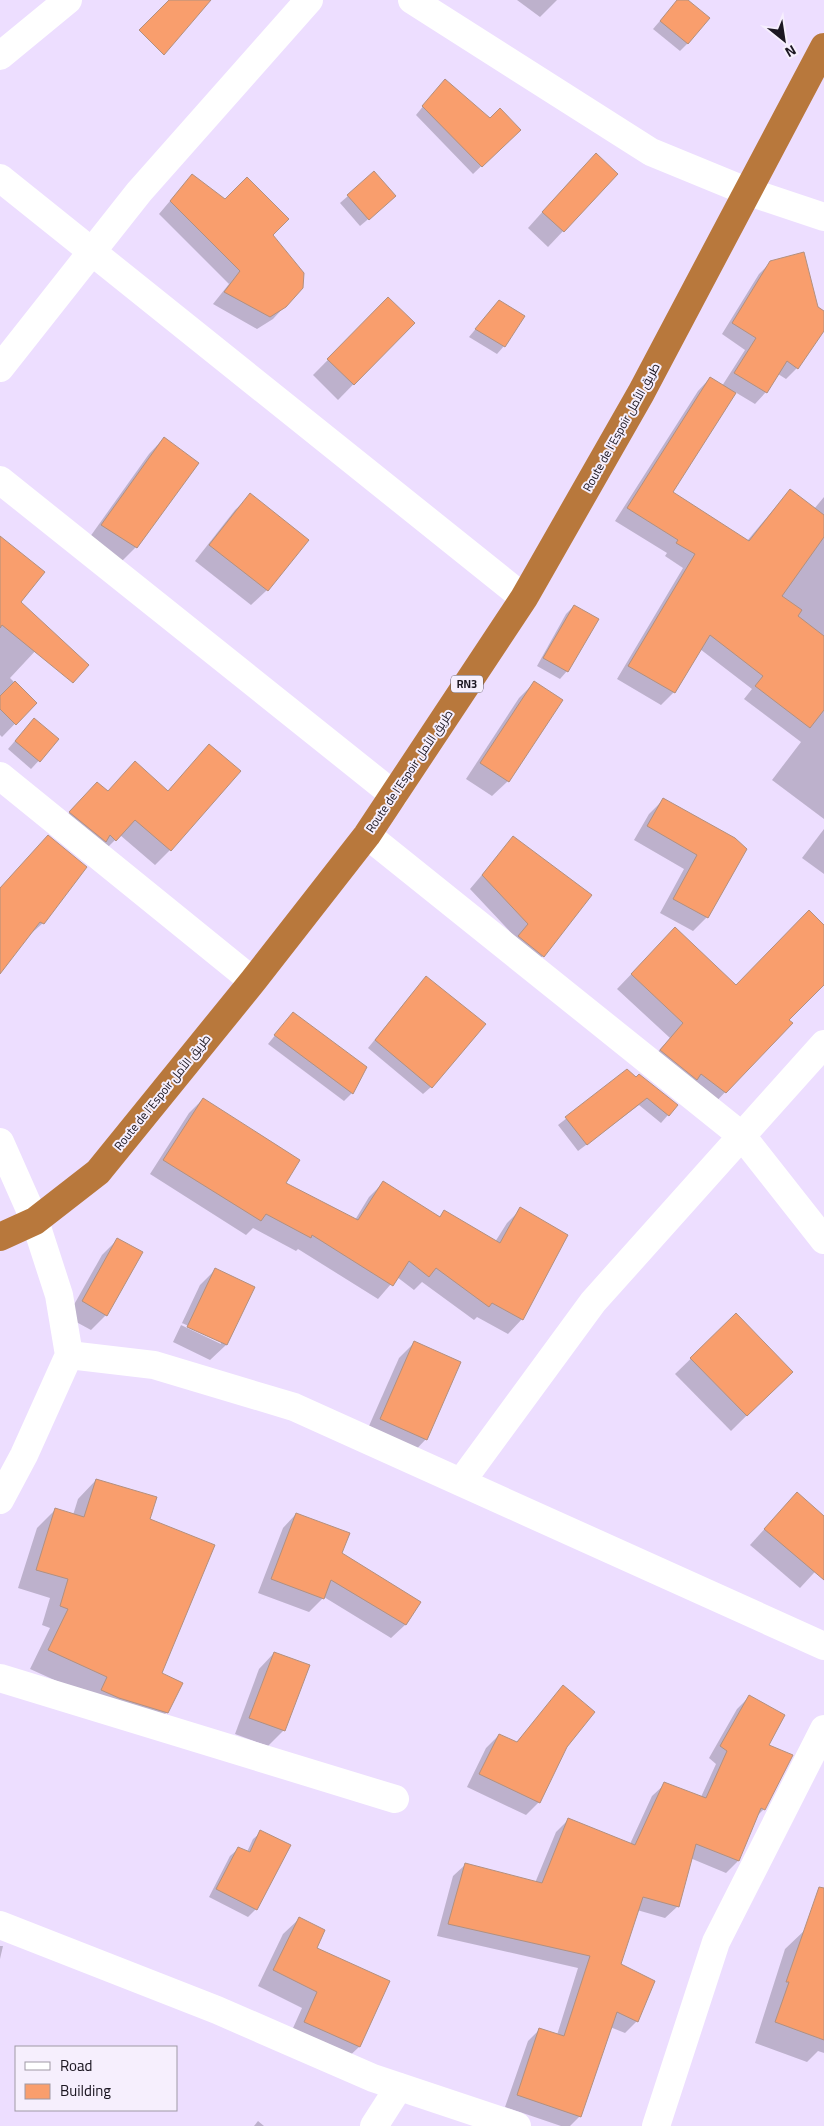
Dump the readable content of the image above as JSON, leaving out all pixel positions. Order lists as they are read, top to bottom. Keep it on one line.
{"streets":{"highway":["Route de l’Espoir طريق الأمل","RN3"]},"legend":["Road","Building"],"north":"bottom right"}
